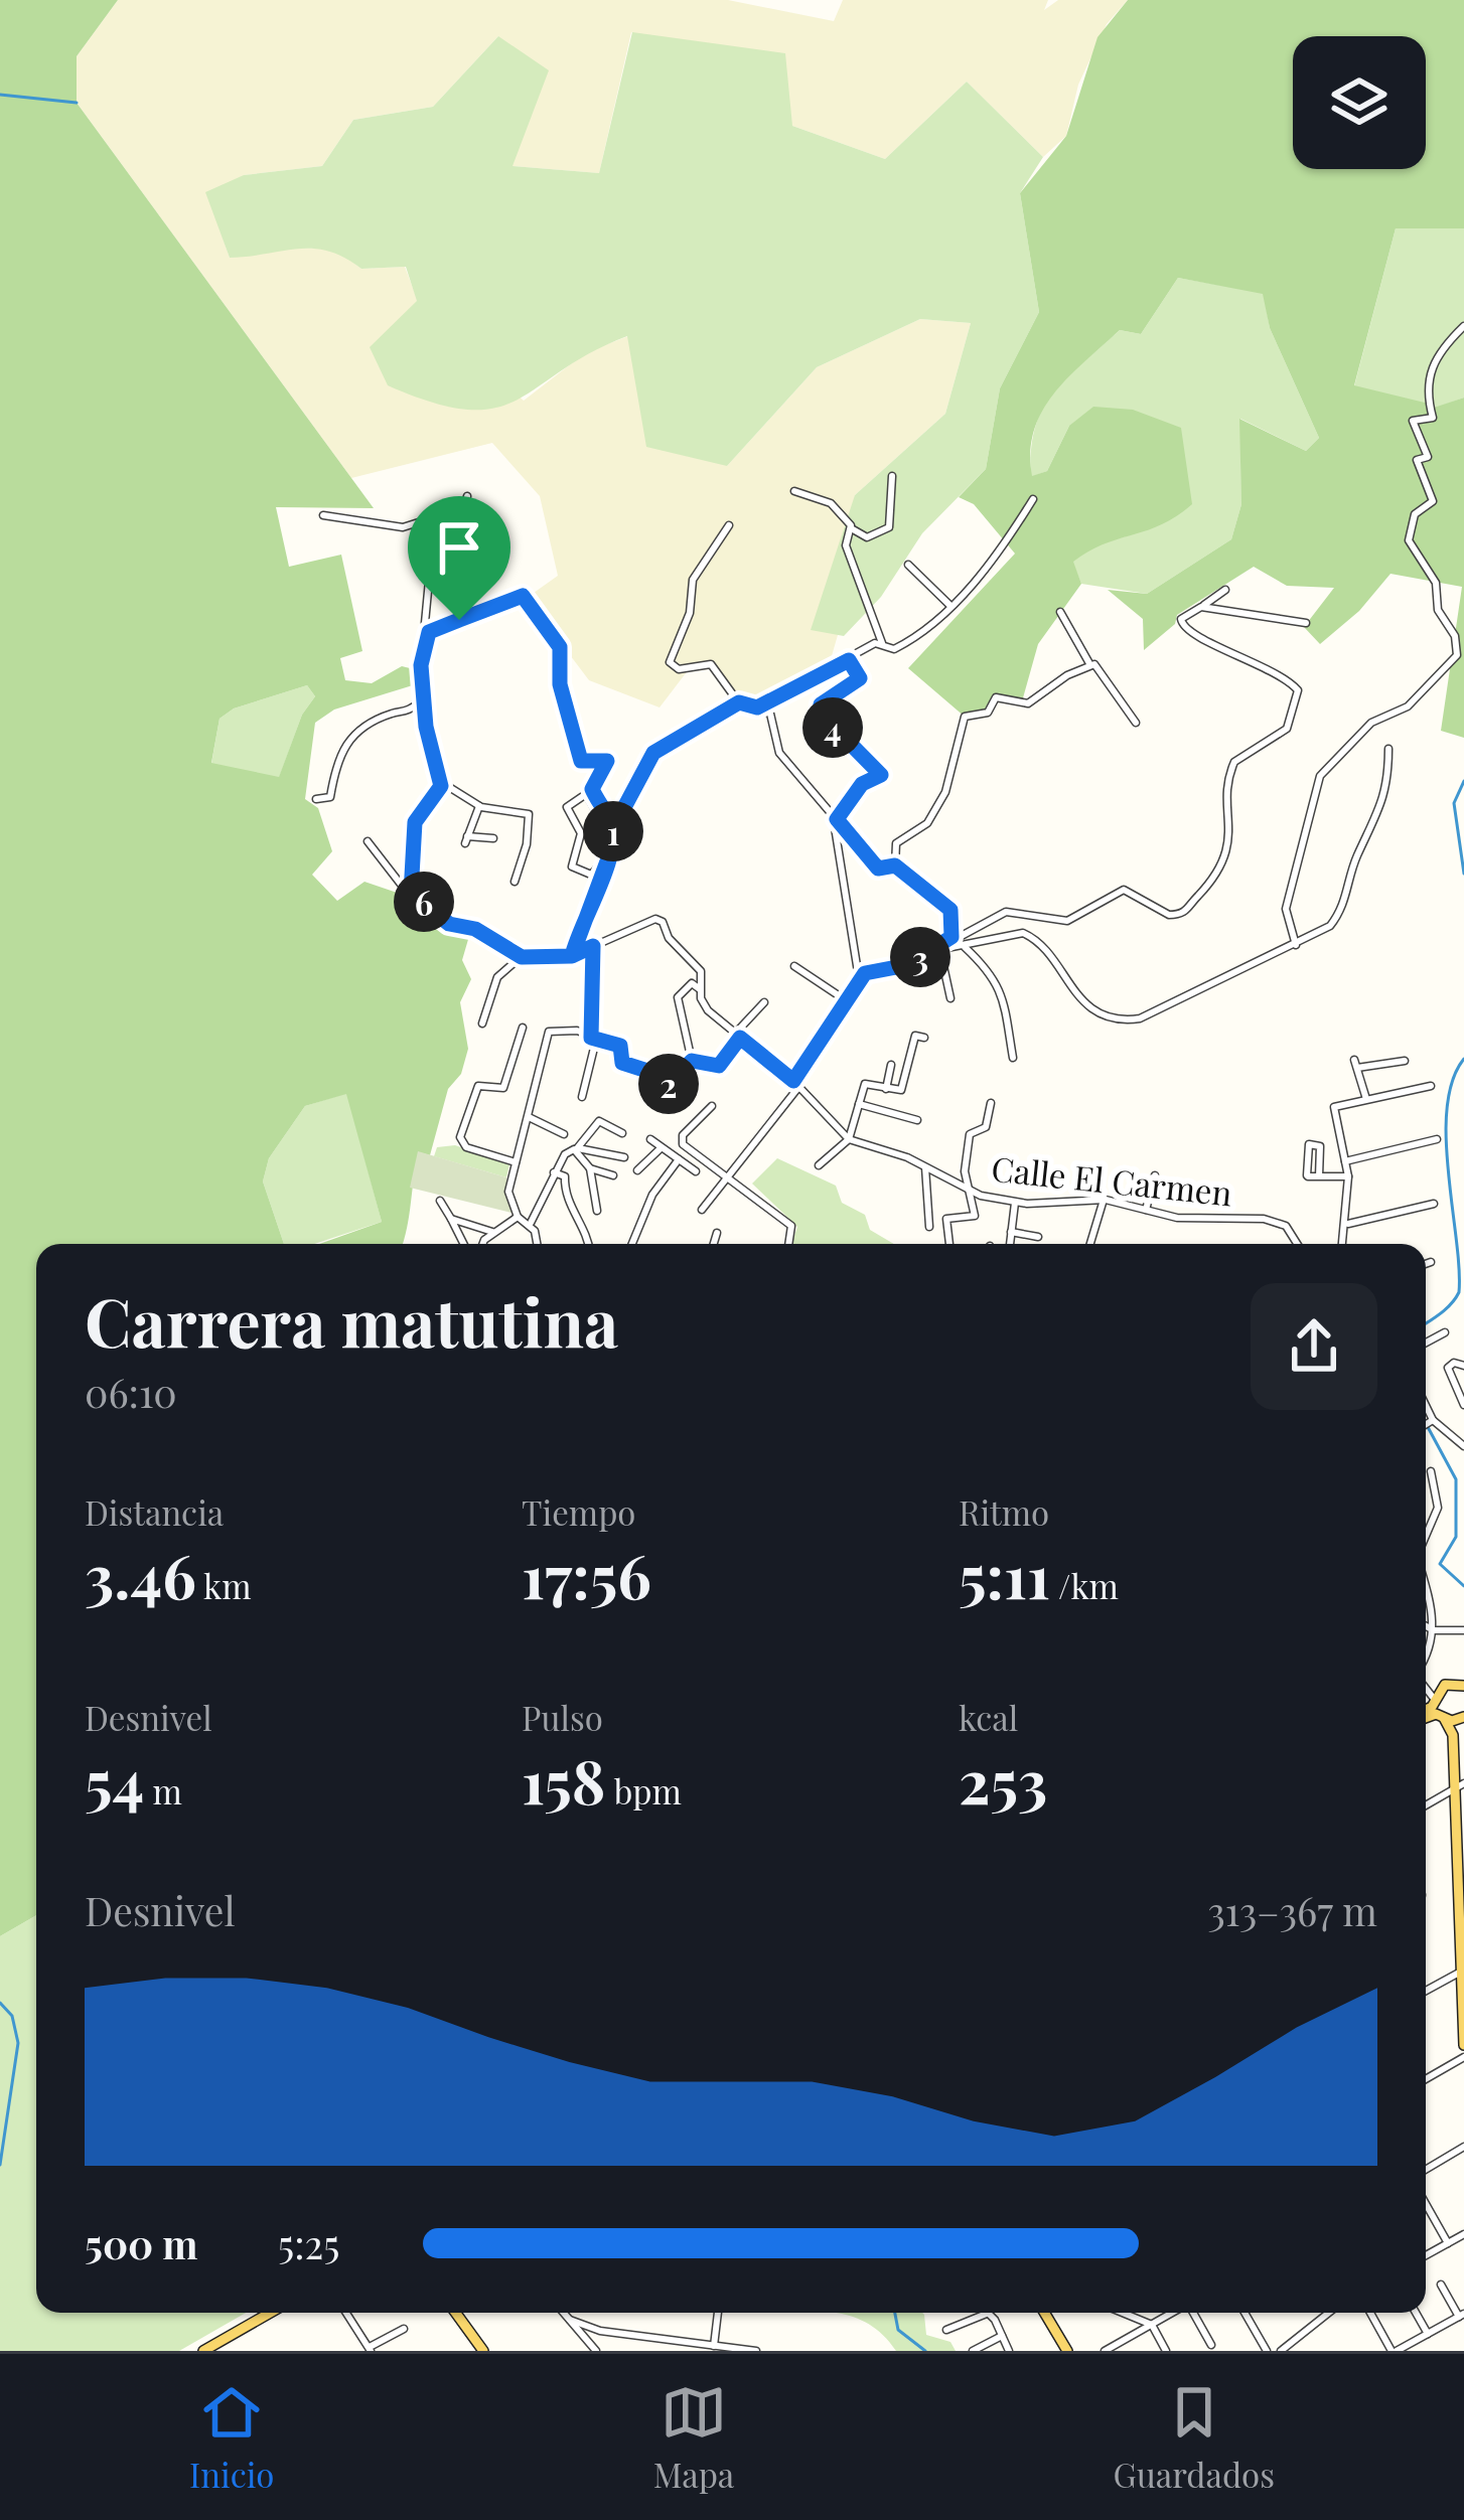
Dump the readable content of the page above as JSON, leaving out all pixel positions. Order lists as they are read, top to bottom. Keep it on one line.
{"streets":{"street":["Calle El Carmen"]},"page":{"pins":["4","1","6","3","2"],"heading":["Carrera matutina","06:10"],"stats":[["Distancia","3.46 km"],["Tiempo","17:56"],["Ritmo","5:11 /km"],["Desnivel","54 m"],["Pulso","158 bpm"],["kcal","253"]],"chart":["Desnivel","313–367 m"],"list":[{"name":"500 m","note":"5:25"}],"tabs":["Inicio","Mapa","Guardados"]}}
